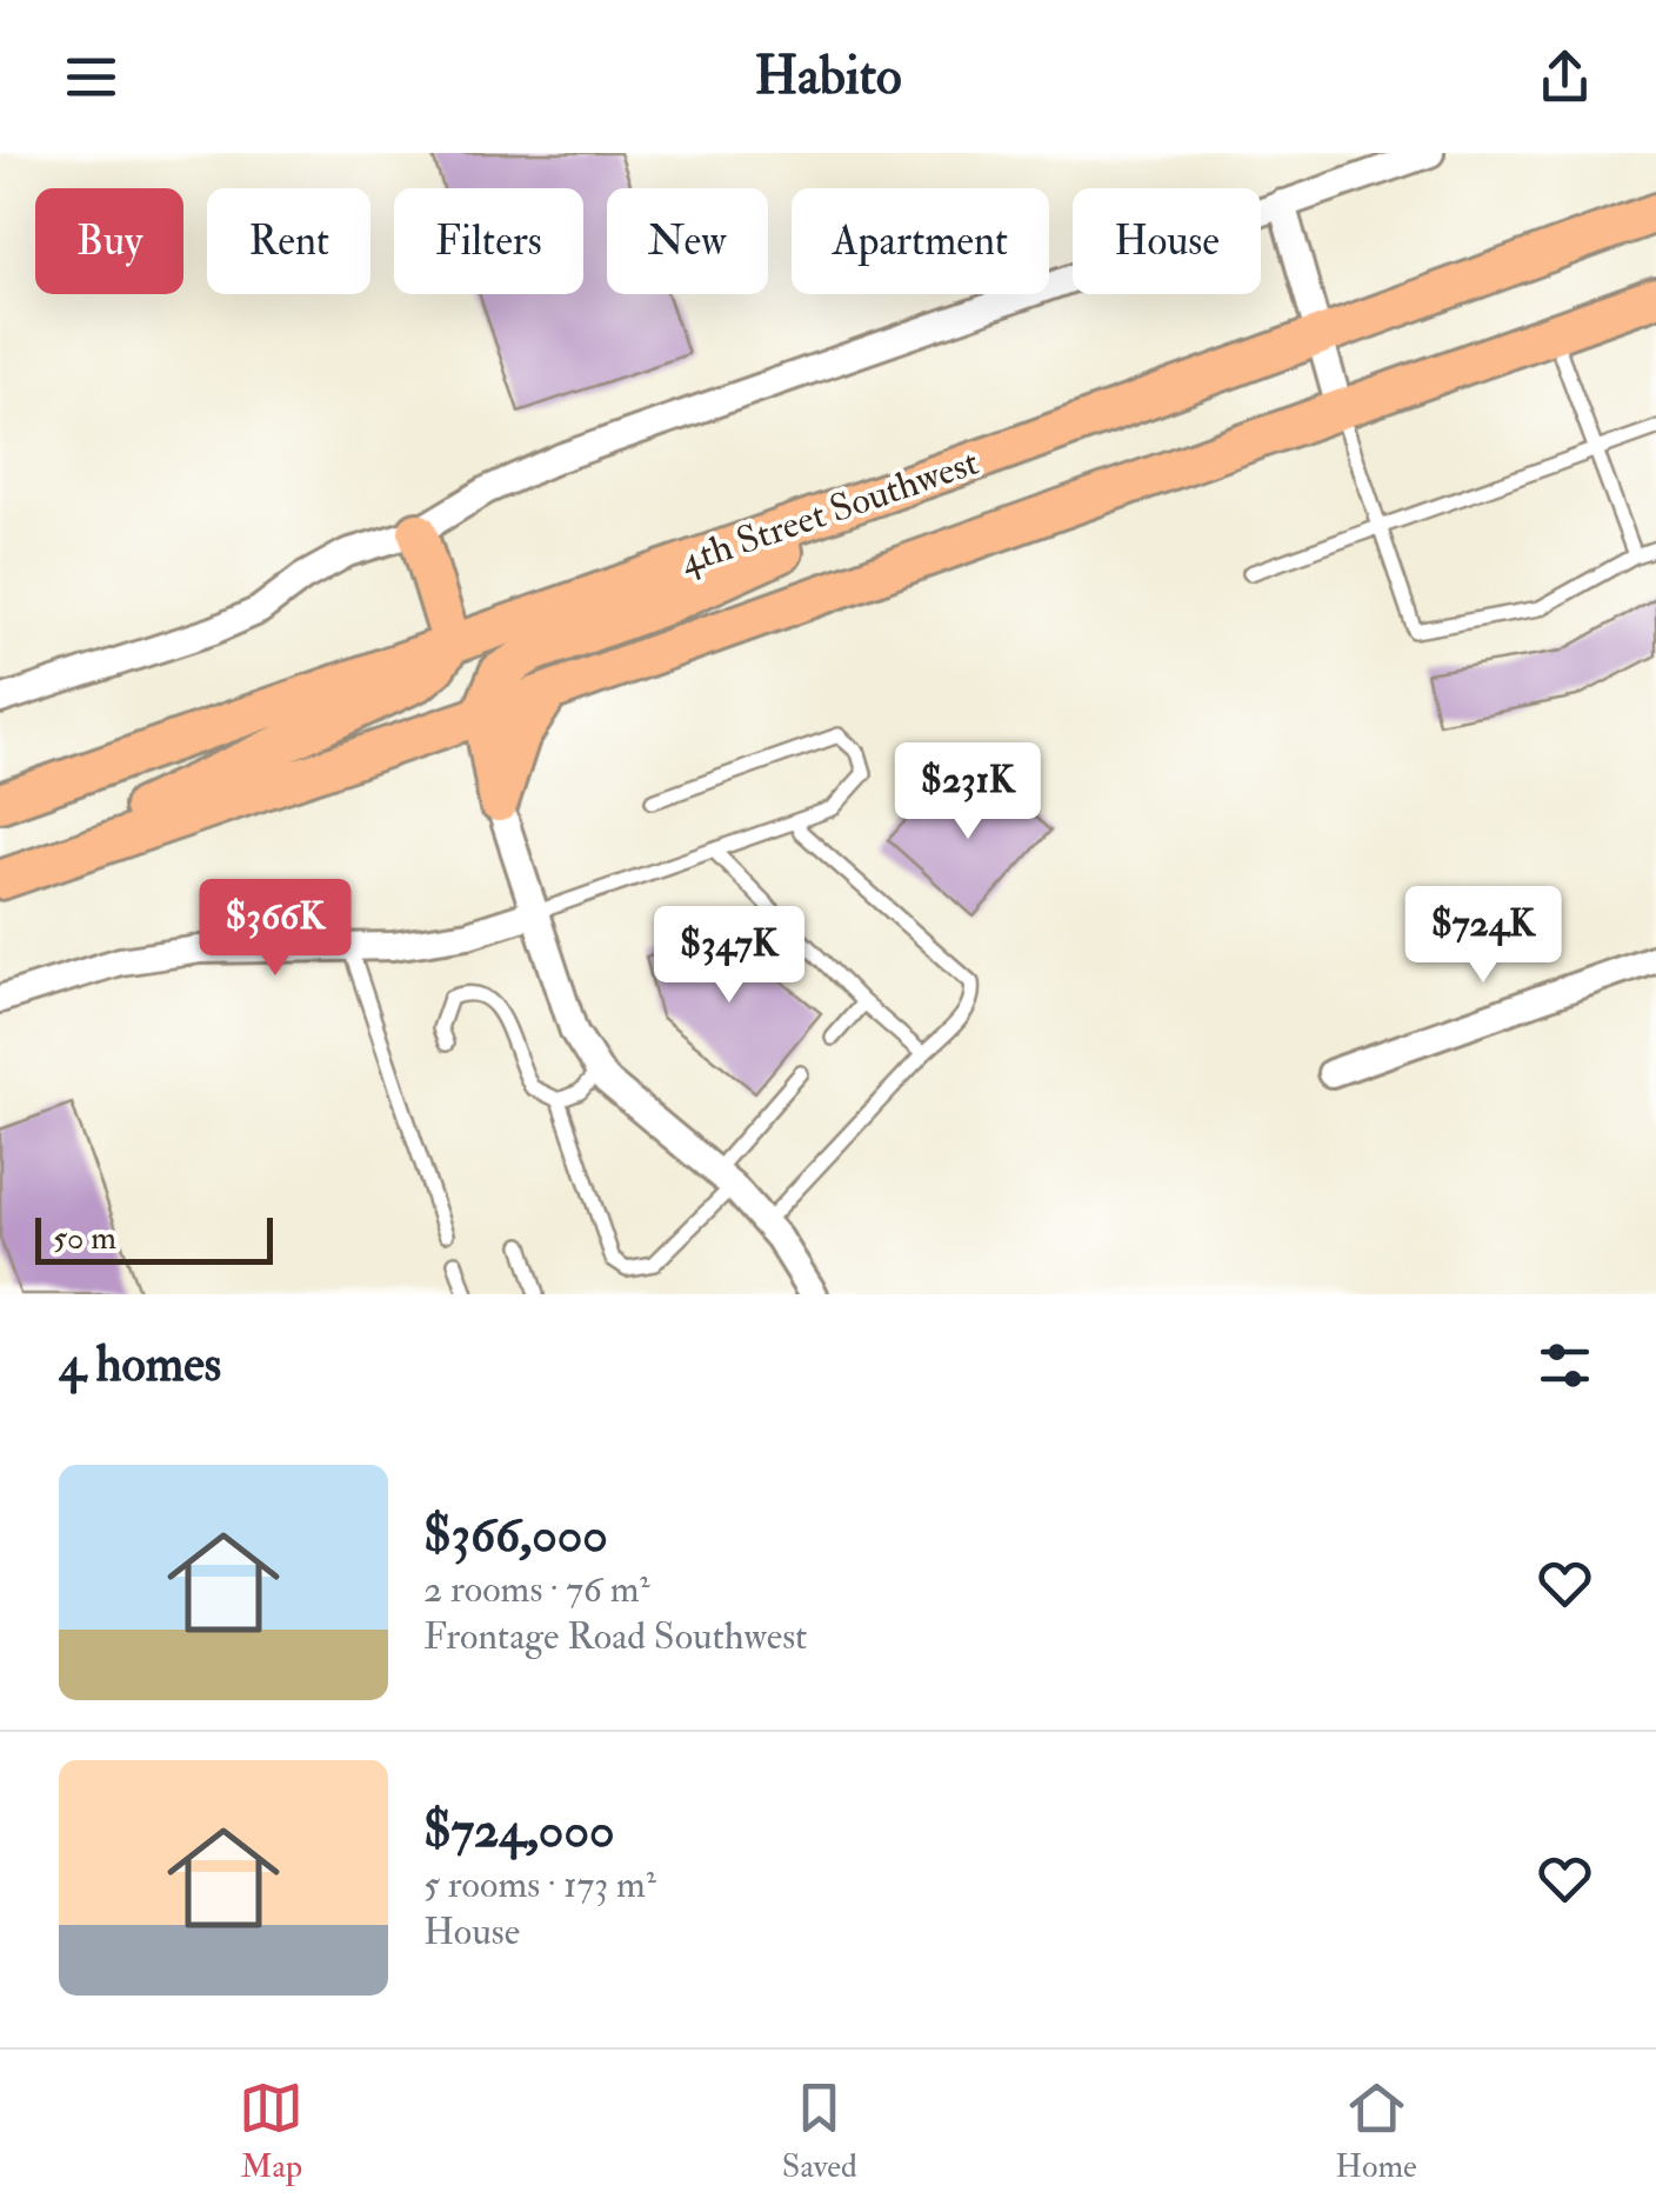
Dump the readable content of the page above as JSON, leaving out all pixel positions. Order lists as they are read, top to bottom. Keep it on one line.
{"streets":{"main road":["4th Street Southwest"]},"scale_bar":"50 m","page":{"header":"Habito","chip":["Buy","Rent","Filters","New","Apartment","House"],"price":["$231K","$366K","$724K","$347K"],"scale":"50 m","heading":"4 homes","list":[{"name":"$366,000","note":"2 rooms · 76 m² · Frontage Road Southwest"},{"name":"$724,000","note":"5 rooms · 173 m² · House"}],"tabs":["Map","Saved","Home"]}}
